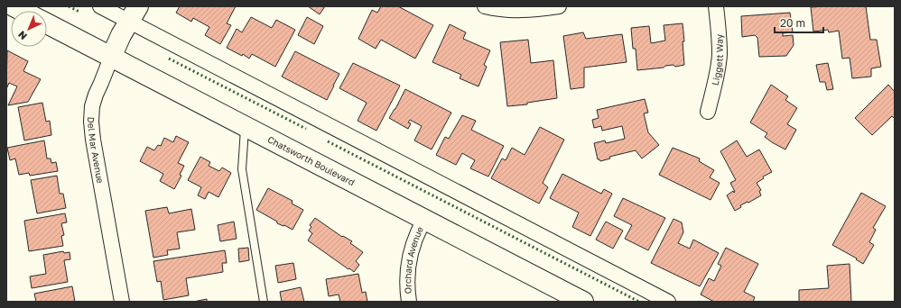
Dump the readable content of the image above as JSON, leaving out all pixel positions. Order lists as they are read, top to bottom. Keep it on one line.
{"streets":{"main road":["Del Mar Avenue","Chatsworth Boulevard"],"street":["Liggett Way","Orchard Avenue"]},"crossings":[["Del Mar Avenue","Chatsworth Boulevard"],["Chatsworth Boulevard","Orchard Avenue"]],"scale_bar":"20 m","north":"bottom left"}
